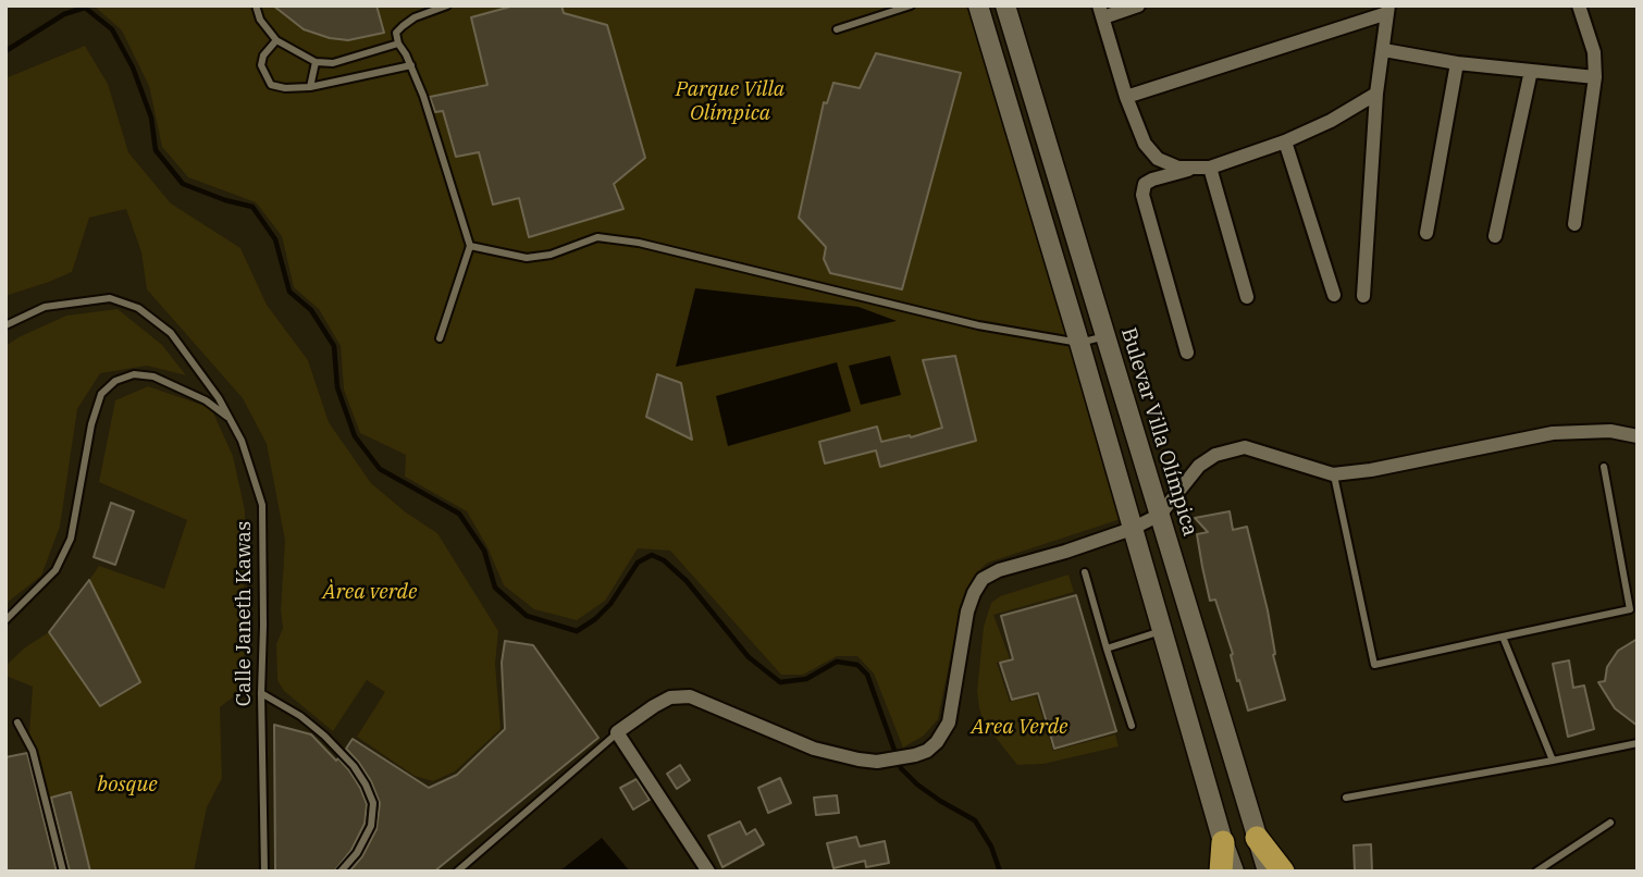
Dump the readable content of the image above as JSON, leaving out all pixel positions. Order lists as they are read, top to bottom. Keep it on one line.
{"streets":{"main road":["Bulevar Villa Olímpica"],"lane":["Calle Janeth Kawas"]},"parks":["Parque Villa Olímpica","Àrea verde","Area Verde","bosque"]}
